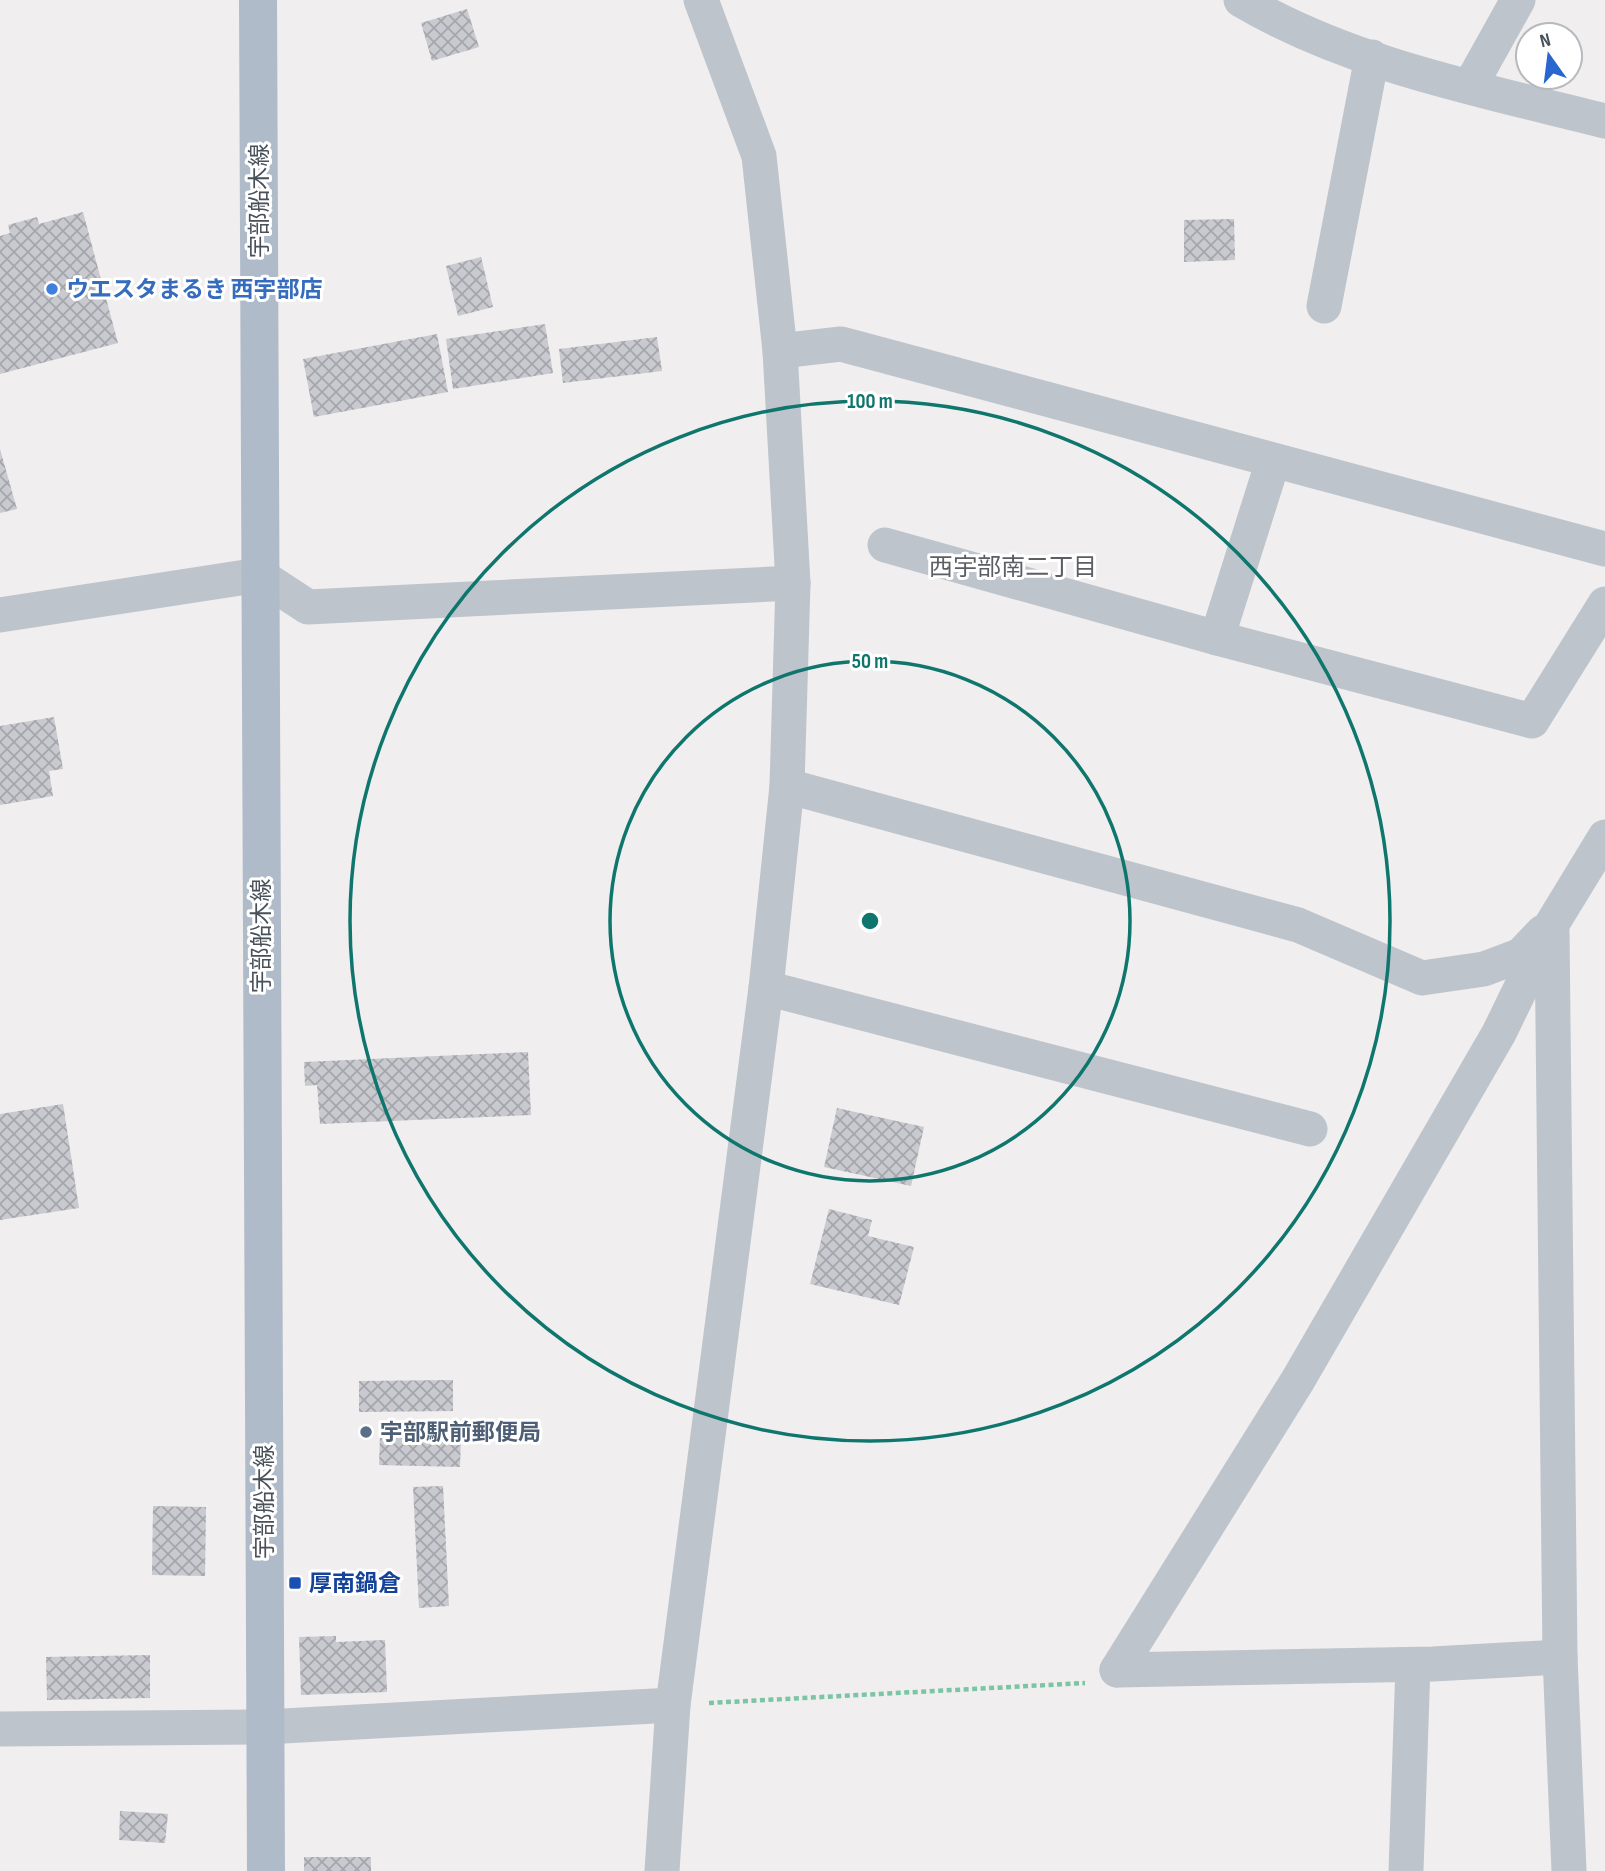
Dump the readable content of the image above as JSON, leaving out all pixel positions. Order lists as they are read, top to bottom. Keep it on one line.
{"streets":{"main road":["宇部船木線"]},"districts":["西宇部南二丁目"],"places":{"other":["ウエスタまるき 西宇部店","宇部駅前郵便局"],"transit":["厚南鍋倉"]},"north":"top","rings":["100 m","50 m"]}
